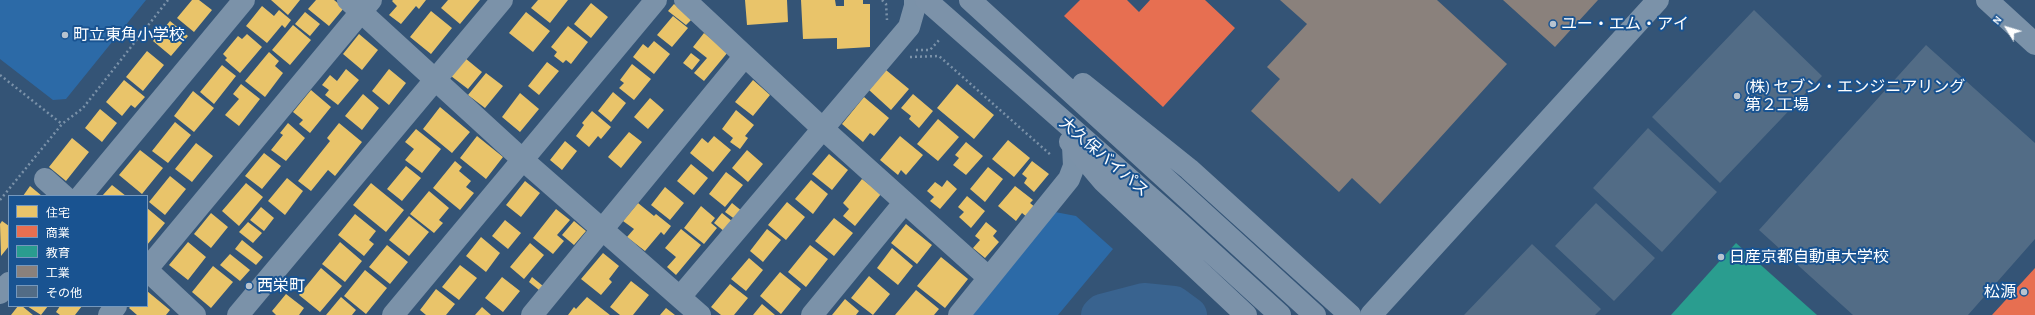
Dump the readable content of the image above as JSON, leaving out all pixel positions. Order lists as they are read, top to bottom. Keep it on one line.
{"streets":{"highway":["大久保バイパス"]},"places":["ユー・エム・アイ","町立東角小学校","(株) セブン・エンジニアリング 第２工場","日産京都自動車大学校","西栄町","松源"],"legend":["住宅","商業","教育","工業","その他"],"north":"top left"}
